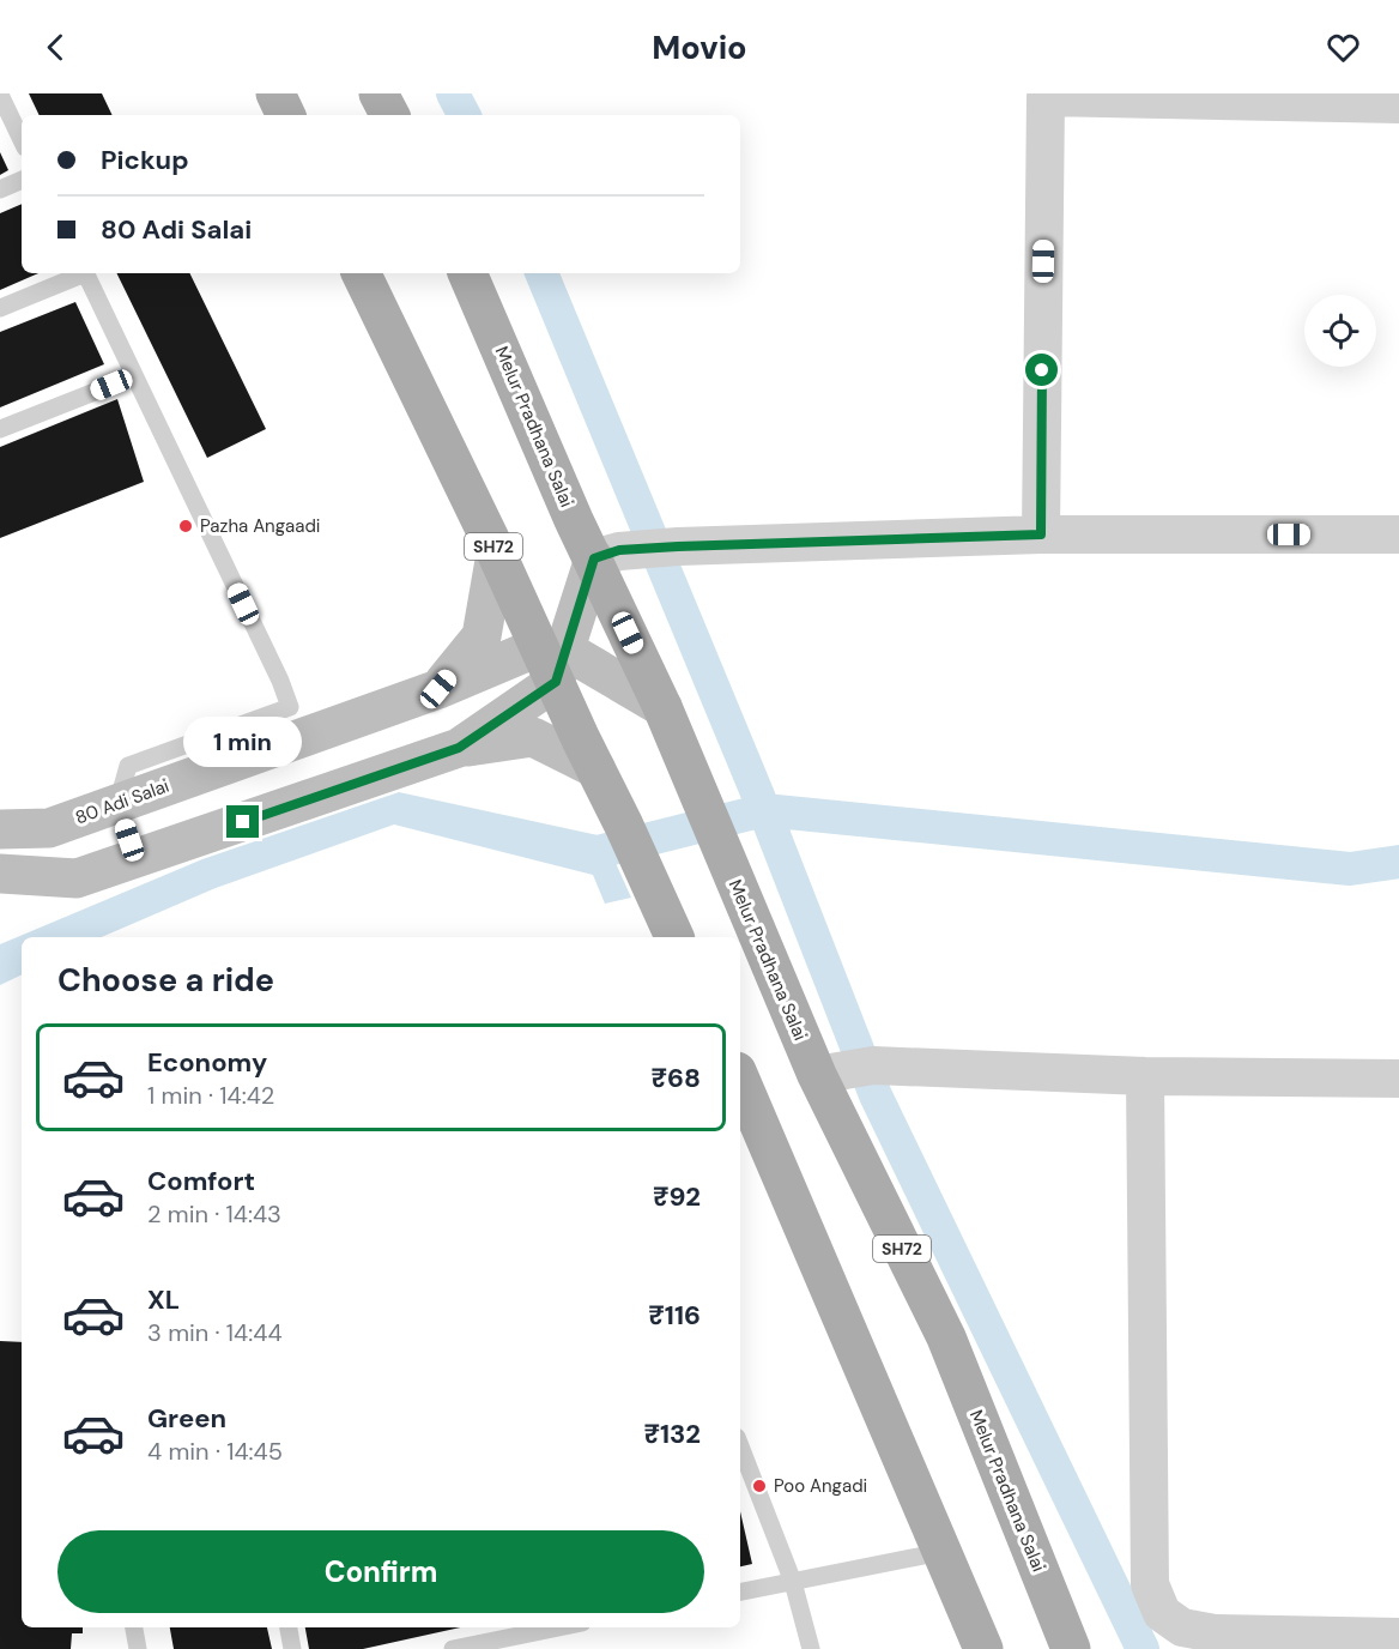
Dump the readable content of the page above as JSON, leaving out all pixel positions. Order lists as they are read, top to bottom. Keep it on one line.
{"streets":{"main road":["Melur Pradhana Salai","SH72","80 Adi Salai"]},"crossings":[["SH72","80 Adi Salai"]],"places":["Pazha Angaadi","Poo Angadi"],"page":{"header":"Movio","banner":["Pickup","80 Adi Salai"],"bubble":"1 min","heading":"Choose a ride","list":[{"name":"Economy","note":"1 min · 14:42","value":"₹68"},{"name":"Comfort","note":"2 min · 14:43","value":"₹92"},{"name":"XL","note":"3 min · 14:44","value":"₹116"},{"name":"Green","note":"4 min · 14:45","value":"₹132"}],"buttons":"Confirm"}}
